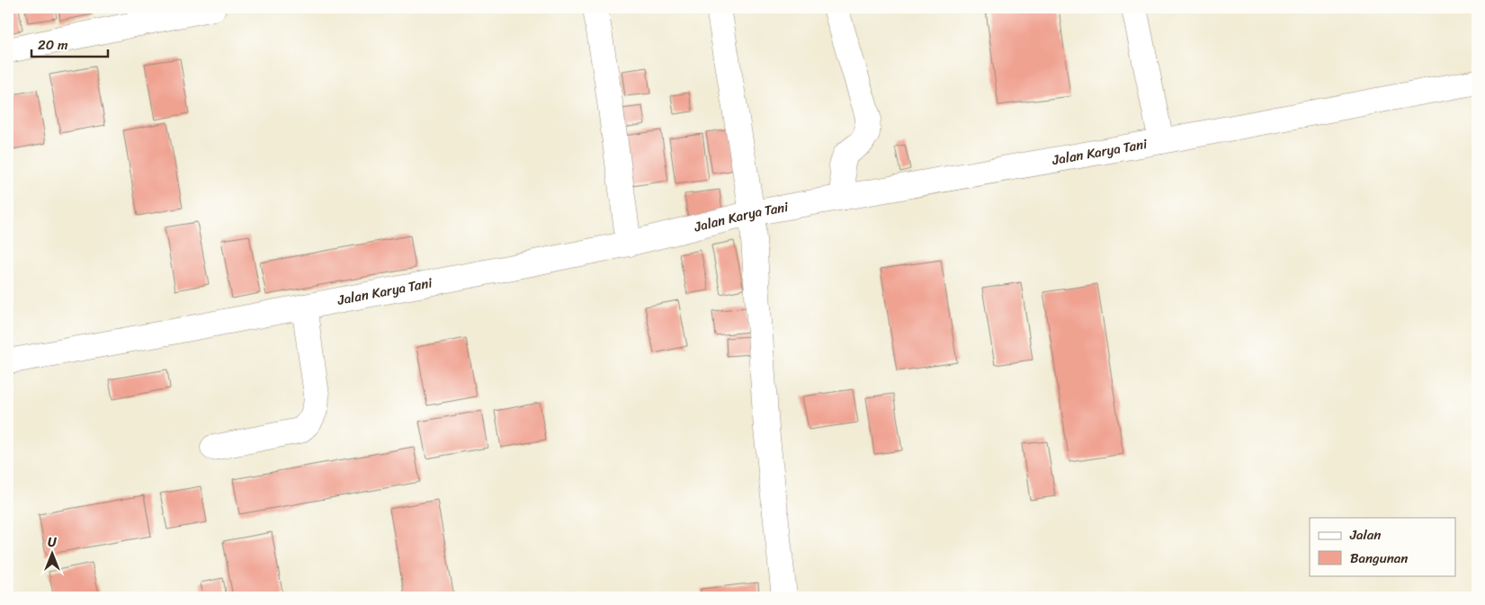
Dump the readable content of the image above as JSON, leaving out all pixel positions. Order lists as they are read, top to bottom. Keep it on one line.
{"streets":{"street":["Jalan Karya Tani"]},"legend":["Jalan","Bangunan"],"scale_bar":"20 m","north":"top"}
